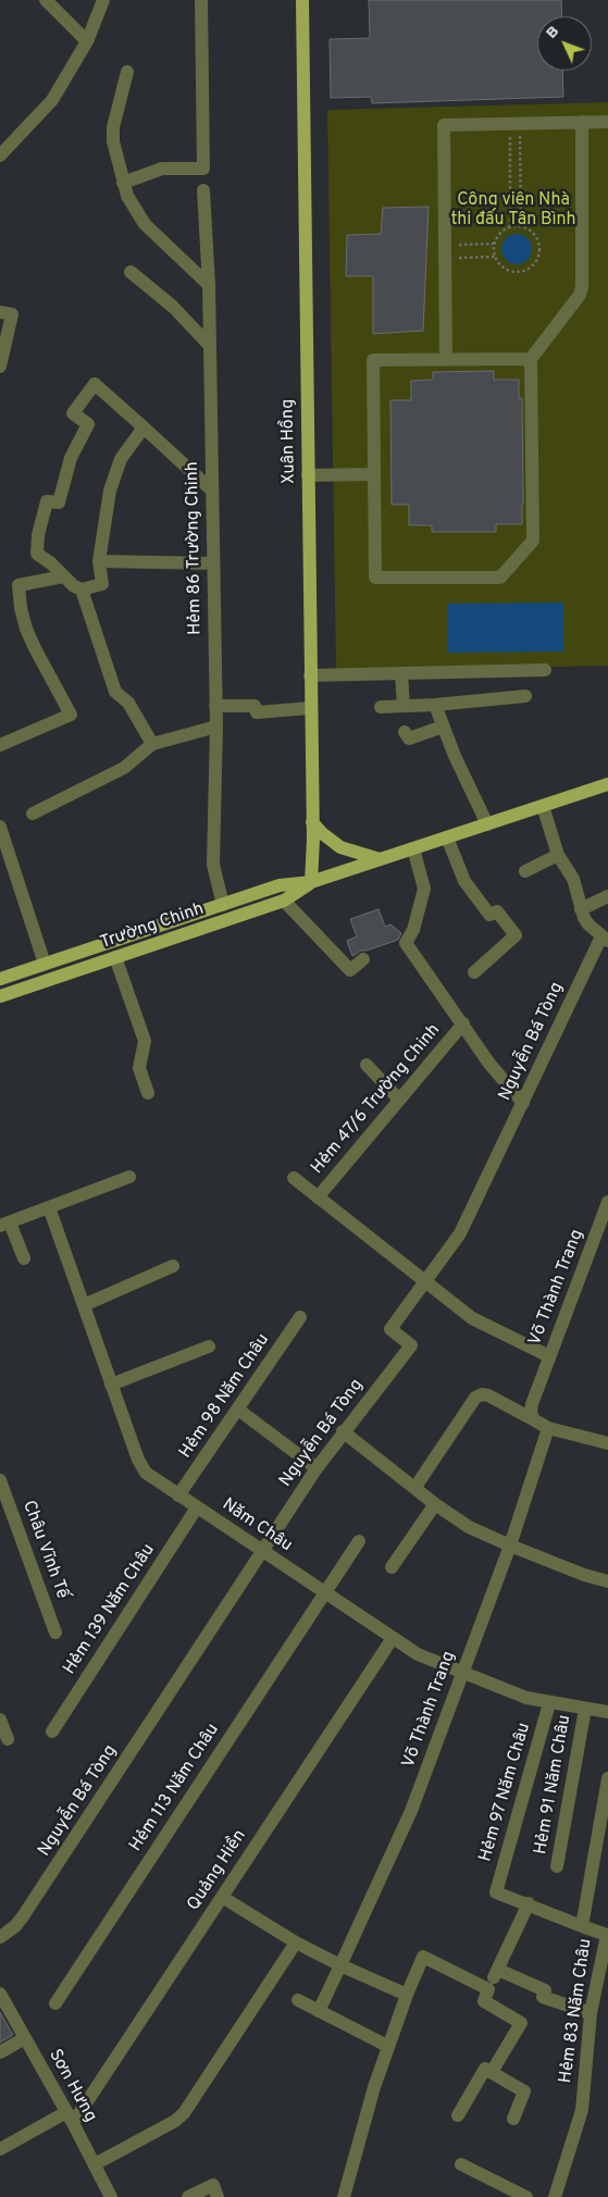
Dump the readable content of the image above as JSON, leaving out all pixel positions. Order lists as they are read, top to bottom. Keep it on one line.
{"streets":{"main road":["Xuân Hồng","Trường Chinh"],"street":["Hẻm 86 Trường Chinh","Nguyễn Bá Tòng","Hẻm 47/6 Trường Chinh","Võ Thành Trang","Hẻm 98 Năm Châu","Năm Châu","Châu Vĩnh Tế","Hẻm 139 Năm Châu","Hẻm 91 Năm Châu","Hẻm 113 Năm Châu","Hẻm 97 Năm Châu","Quảng Hiền","Hẻm 83 Năm Châu","Sơn Hưng"]},"crossings":[["Xuân Hồng","Trường Chinh"],["Hẻm 86 Trường Chinh","Trường Chinh"],["Trường Chinh","Nguyễn Bá Tòng"],["Nguyễn Bá Tòng","Năm Châu"],["Võ Thành Trang","Năm Châu"],["Hẻm 98 Năm Châu","Năm Châu"],["Năm Châu","Hẻm 139 Năm Châu"],["Năm Châu","Hẻm 91 Năm Châu"],["Năm Châu","Hẻm 113 Năm Châu"],["Năm Châu","Hẻm 97 Năm Châu"],["Năm Châu","Quảng Hiền"],["Quảng Hiền","Sơn Hưng"]],"parks":["Công viên Nhà thi đấu Tân Bình"],"north":"top left"}
